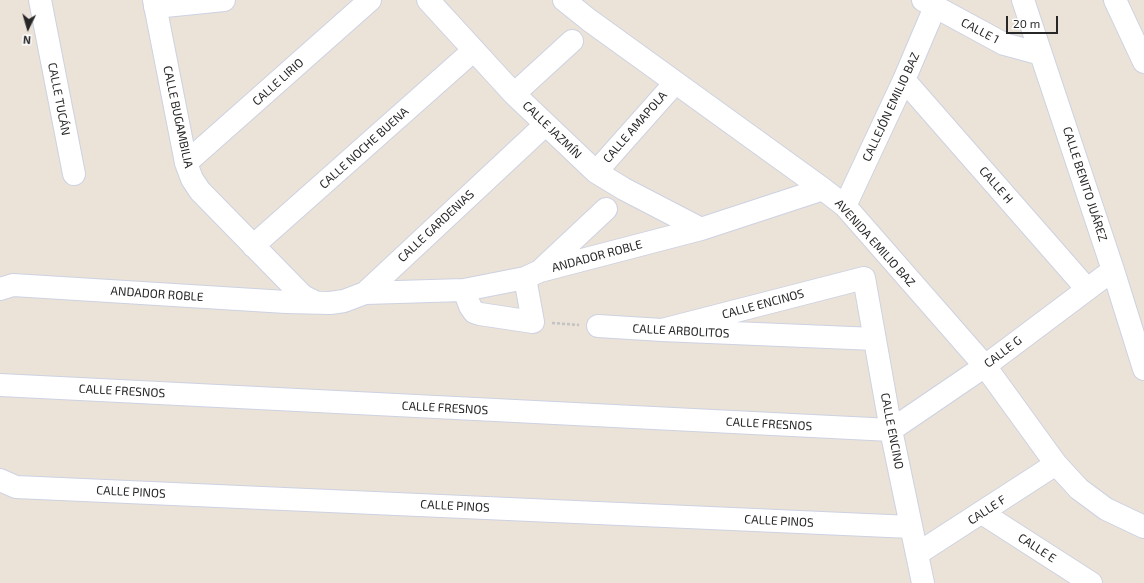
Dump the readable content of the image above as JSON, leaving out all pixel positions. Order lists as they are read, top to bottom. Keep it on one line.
{"streets":{"street":["CALLE 1","CALLE LIRIO","CALLE TUCÁN","CALLEJÓN EMILIO BAZ","CALLE BUGAMBILIA","CALLE AMAPOLA","CALLE JAZMÍN","CALLE NOCHE BUENA","CALLE BENITO JUÁREZ","CALLE H","CALLE GARDENIAS","AVENIDA EMILIO BAZ","ANDADOR ROBLE","CALLE ENCINOS","CALLE ARBOLITOS","CALLE G","CALLE FRESNOS","CALLE ENCINO","CALLE PINOS","CALLE F","CALLE E"]},"crossings":[["CALLE 1","CALLEJÓN EMILIO BAZ"],["CALLE 1","CALLE BENITO JUÁREZ"],["CALLE LIRIO","CALLE BUGAMBILIA"],["CALLEJÓN EMILIO BAZ","CALLE H"],["CALLEJÓN EMILIO BAZ","AVENIDA EMILIO BAZ"],["CALLE BUGAMBILIA","CALLE NOCHE BUENA"],["CALLE BUGAMBILIA","CALLE GARDENIAS"],["CALLE BUGAMBILIA","ANDADOR ROBLE"],["CALLE AMAPOLA","CALLE JAZMÍN"],["CALLE AMAPOLA","AVENIDA EMILIO BAZ"],["CALLE JAZMÍN","CALLE NOCHE BUENA"],["CALLE JAZMÍN","CALLE GARDENIAS"],["CALLE JAZMÍN","ANDADOR ROBLE"],["CALLE BENITO JUÁREZ","CALLE G"],["CALLE H","CALLE G"],["CALLE GARDENIAS","ANDADOR ROBLE"],["AVENIDA EMILIO BAZ","ANDADOR ROBLE"],["AVENIDA EMILIO BAZ","CALLE G"],["AVENIDA EMILIO BAZ","CALLE F"],["CALLE ENCINOS","CALLE ARBOLITOS"],["CALLE ENCINOS","CALLE ENCINO"],["CALLE ARBOLITOS","CALLE ENCINO"],["CALLE G","CALLE FRESNOS"],["CALLE G","CALLE ENCINO"],["CALLE FRESNOS","CALLE ENCINO"],["CALLE ENCINO","CALLE PINOS"],["CALLE ENCINO","CALLE F"],["CALLE F","CALLE E"]],"scale_bar":"20 m","north":"bottom"}
